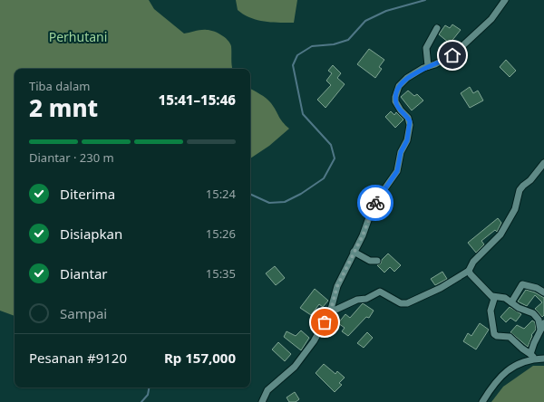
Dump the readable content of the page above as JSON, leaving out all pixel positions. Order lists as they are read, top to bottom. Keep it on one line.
{"parks":["Perhutani"],"page":{"heading":["2 mnt","Tiba dalam","15:41–15:46"],"panel":["Pesanan #9120","Rp 157,000"],"bar":"Diantar · 230 m","list":[["Diterima","15:24"],["Disiapkan","15:26"],["Diantar","15:35"],"Sampai"]}}
